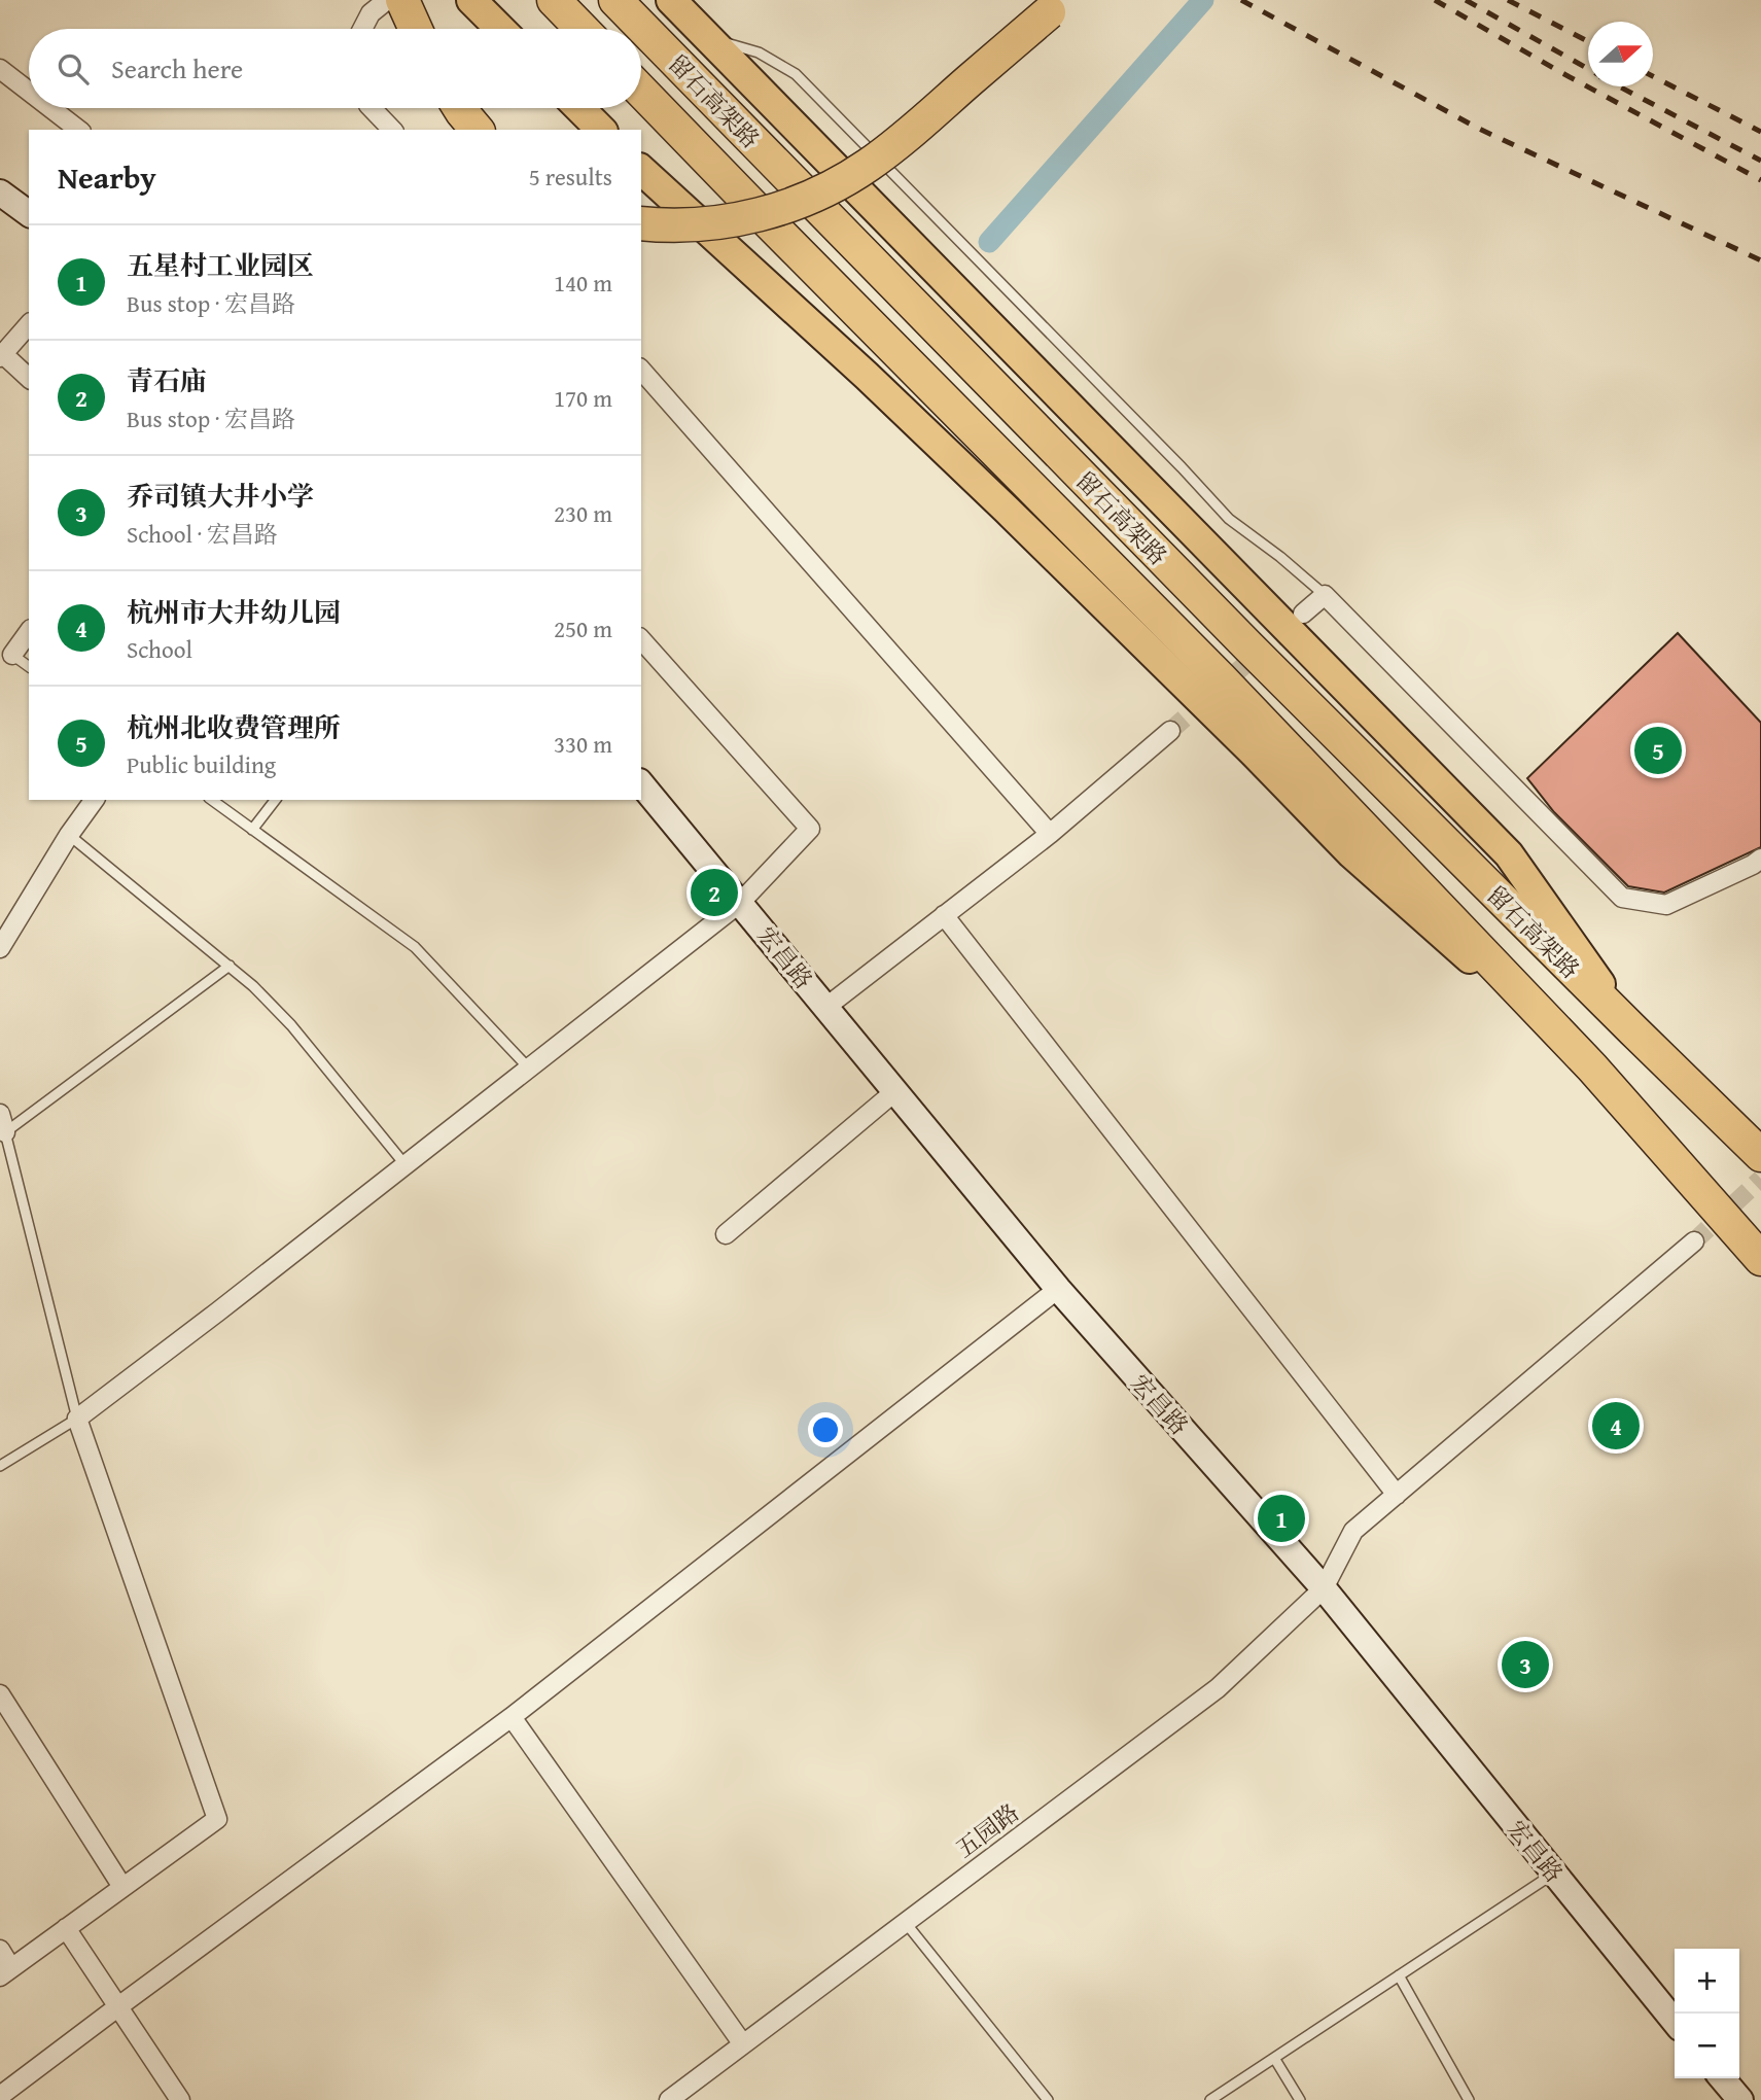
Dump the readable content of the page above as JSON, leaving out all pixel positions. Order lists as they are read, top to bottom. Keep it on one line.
{"streets":{"highway":["留石高架路"],"street":["宏昌路","五园路"]},"crossings":[["宏昌路","五园路"]],"north":"right","page":{"search":"Search here","heading":["Nearby","5 results"],"list":[{"mark":"1","name":"五星村工业园区","note":"Bus stop · 宏昌路","value":"140 m"},{"mark":"2","name":"青石庙","note":"Bus stop · 宏昌路","value":"170 m"},{"mark":"3","name":"乔司镇大井小学","note":"School · 宏昌路","value":"230 m"},{"mark":"4","name":"杭州市大井幼儿园","note":"School","value":"250 m"},{"mark":"5","name":"杭州北收费管理所","note":"Public building","value":"330 m"}],"pins":["5","2","4","1","3"],"map_buttons":["+","−"]}}
